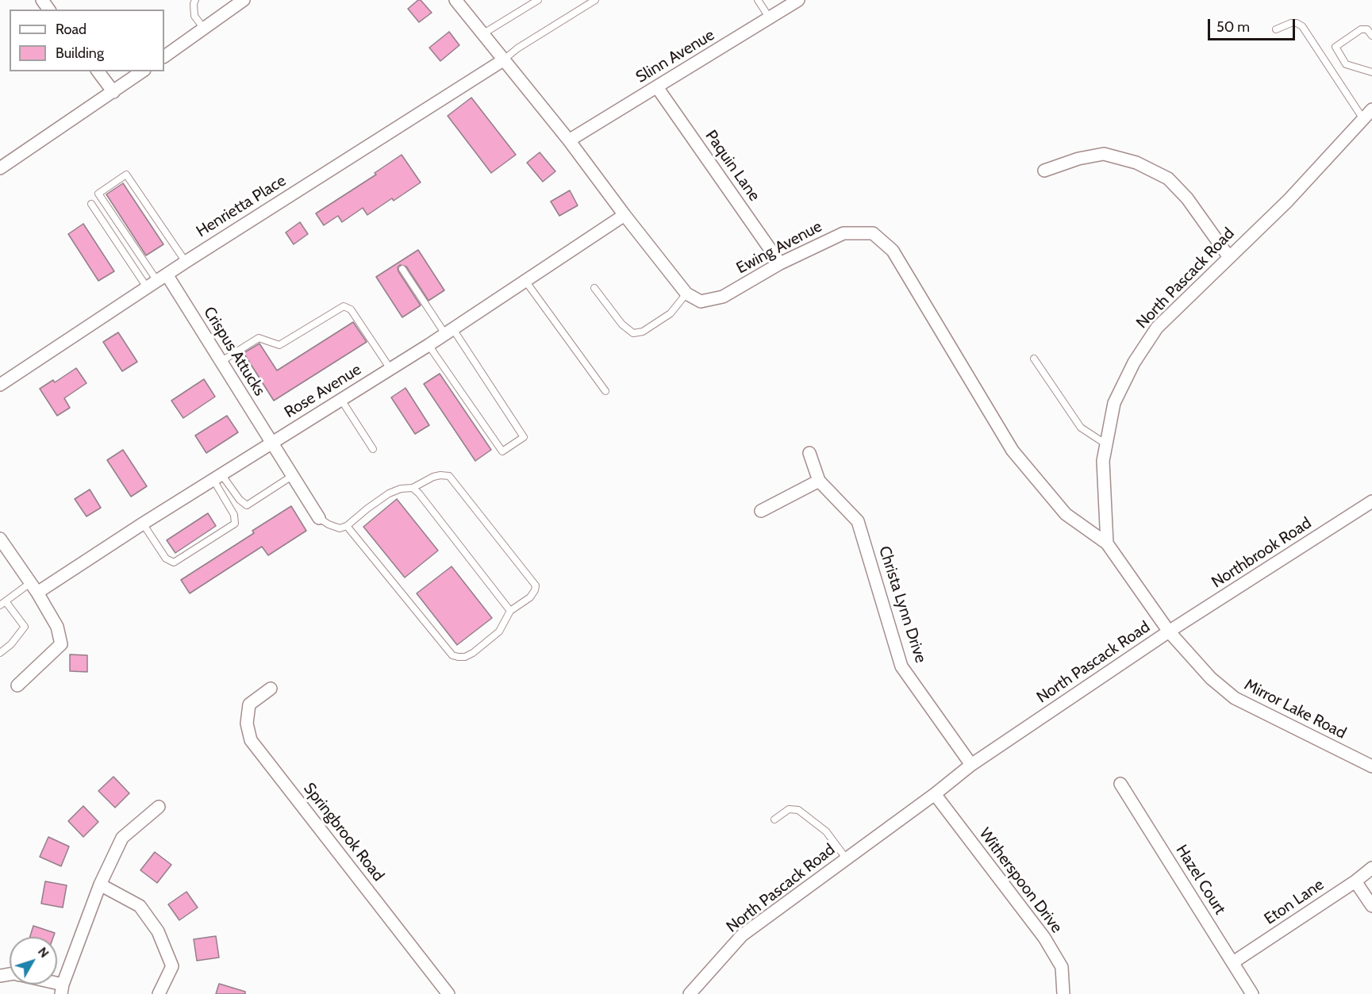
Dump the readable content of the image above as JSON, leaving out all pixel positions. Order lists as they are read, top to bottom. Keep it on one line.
{"streets":{"street":["Slinn Avenue","Paquin Lane","Henrietta Place","Ewing Avenue","North Pascack Road","Crispus Attucks","Rose Avenue","Northbrook Road","Christa Lynn Drive","Mirror Lake Road","Springbrook Road","Hazel Court","Witherspoon Drive","Eton Lane"]},"crossings":[["Slinn Avenue","Paquin Lane"],["Paquin Lane","Ewing Avenue"],["Henrietta Place","Crispus Attucks"],["Ewing Avenue","North Pascack Road"],["North Pascack Road","Northbrook Road"],["North Pascack Road","Christa Lynn Drive"],["North Pascack Road","Mirror Lake Road"],["North Pascack Road","Witherspoon Drive"],["Crispus Attucks","Rose Avenue"],["Northbrook Road","Mirror Lake Road"],["Hazel Court","Eton Lane"]],"legend":["Road","Building"],"scale_bar":"50 m","north":"top right"}
